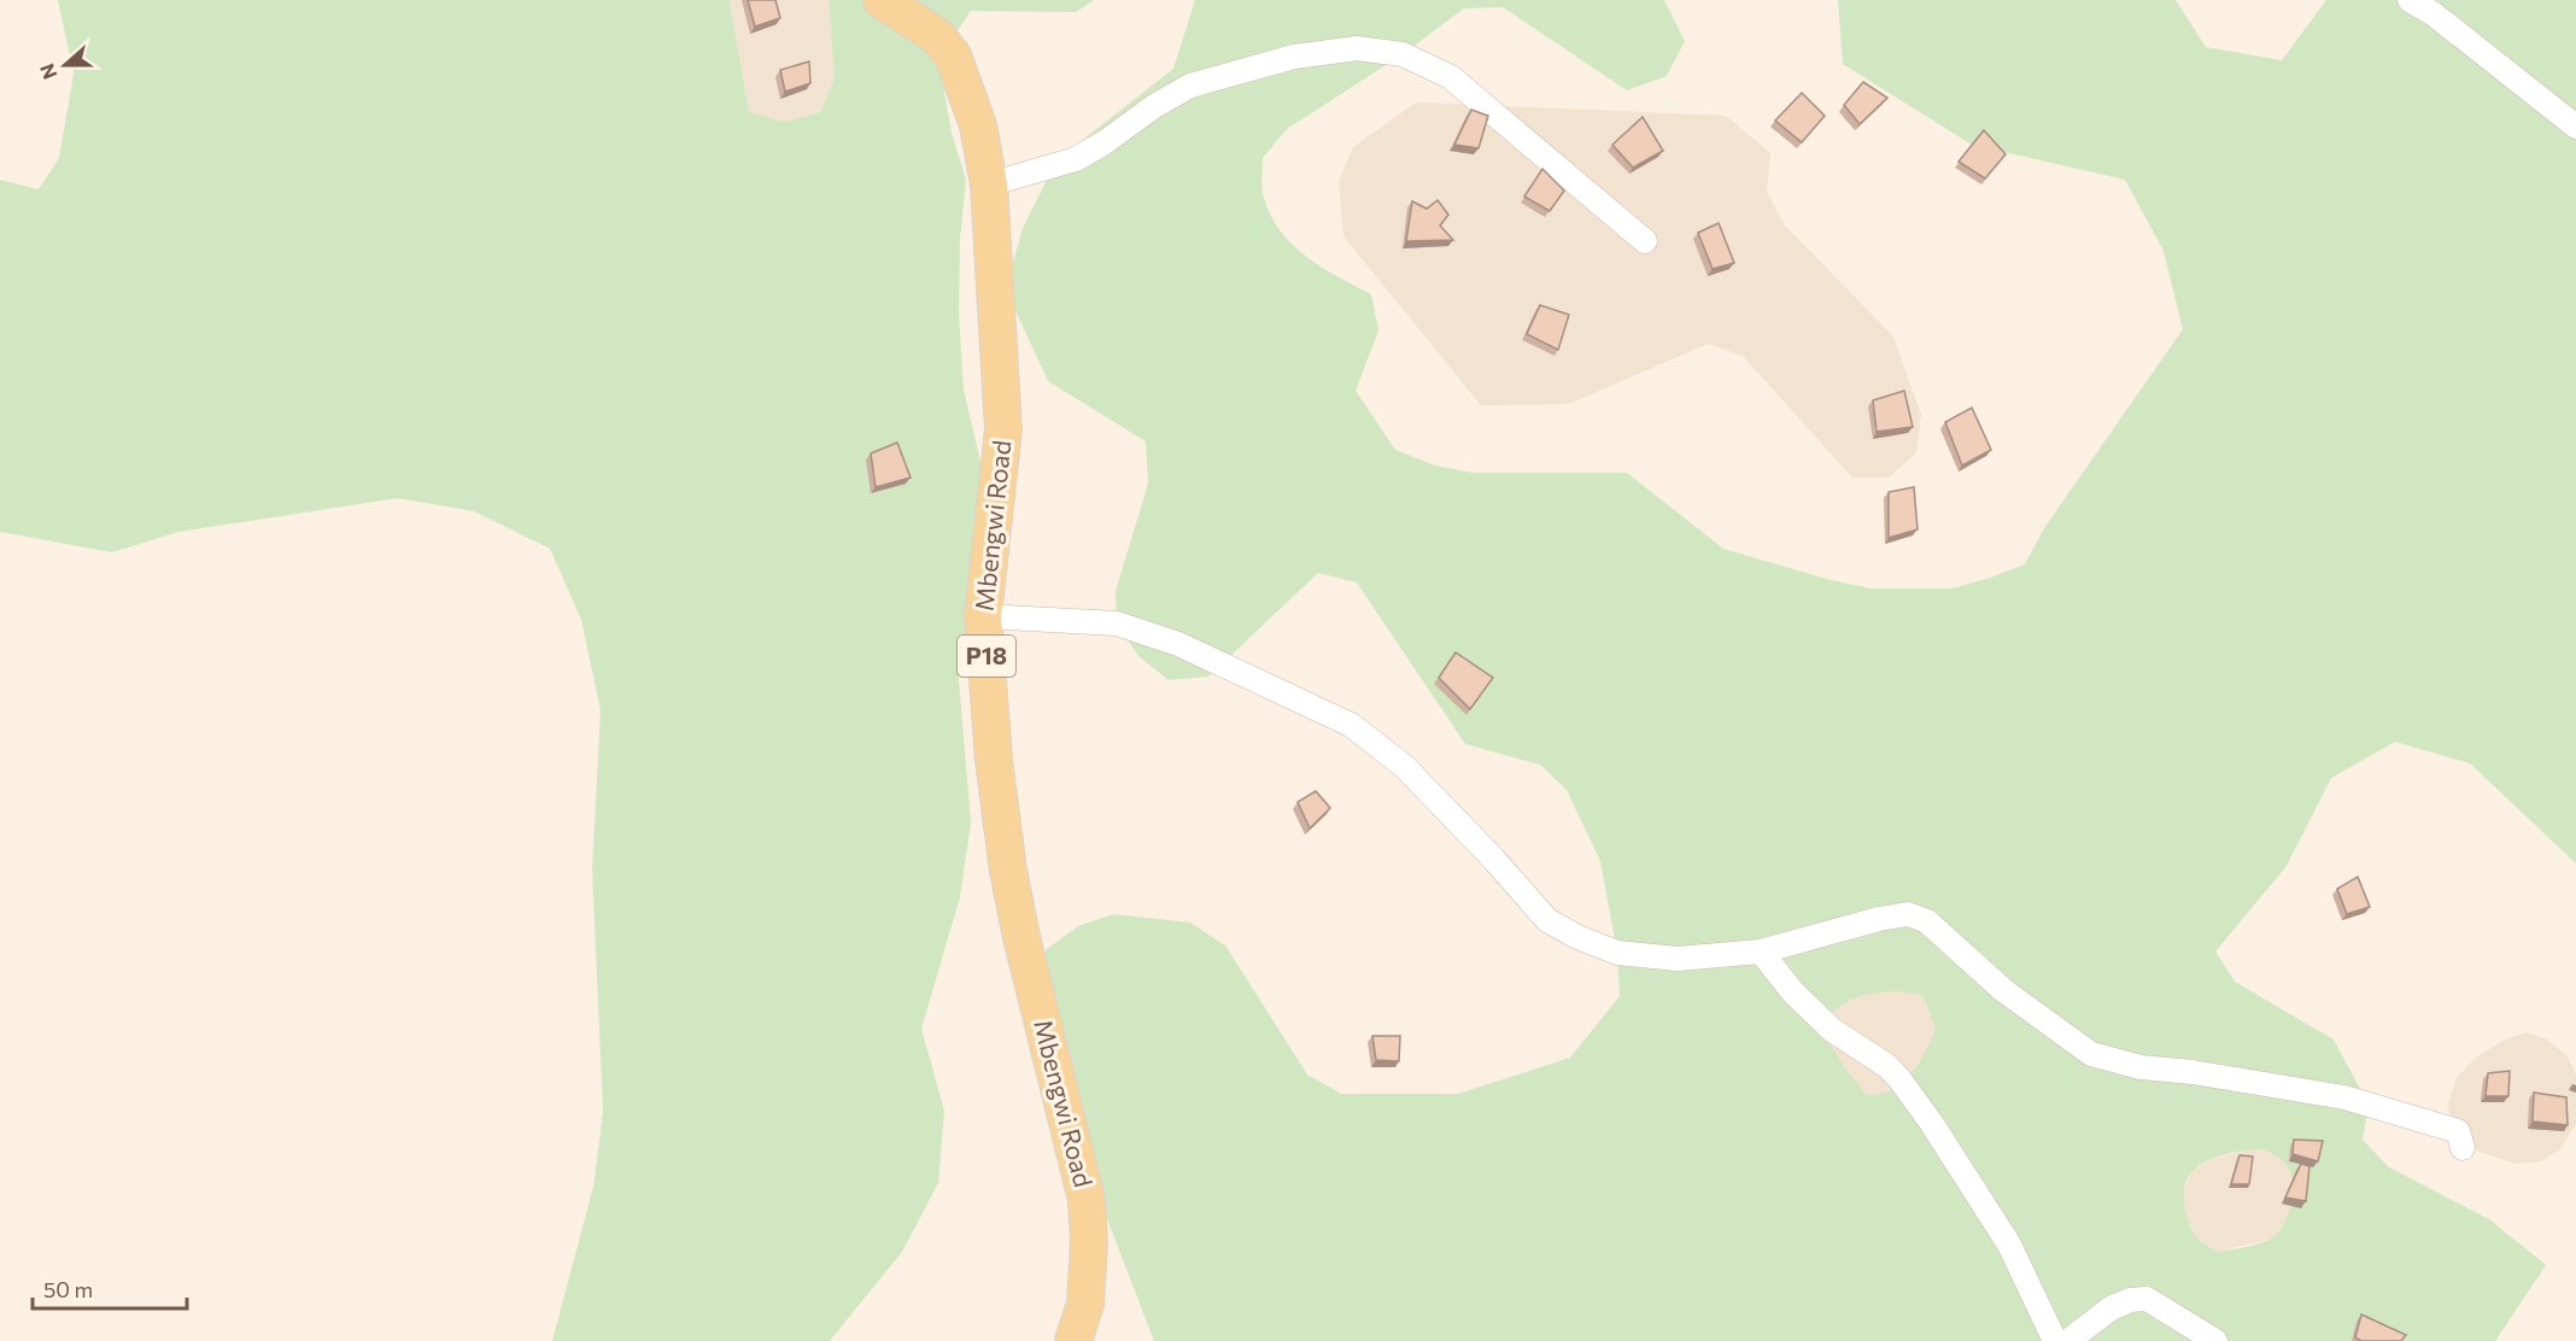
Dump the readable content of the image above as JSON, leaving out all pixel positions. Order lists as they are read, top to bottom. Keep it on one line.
{"streets":{"main road":["Mbengwi Road","P18"]},"scale_bar":"50 m","north":"left"}
